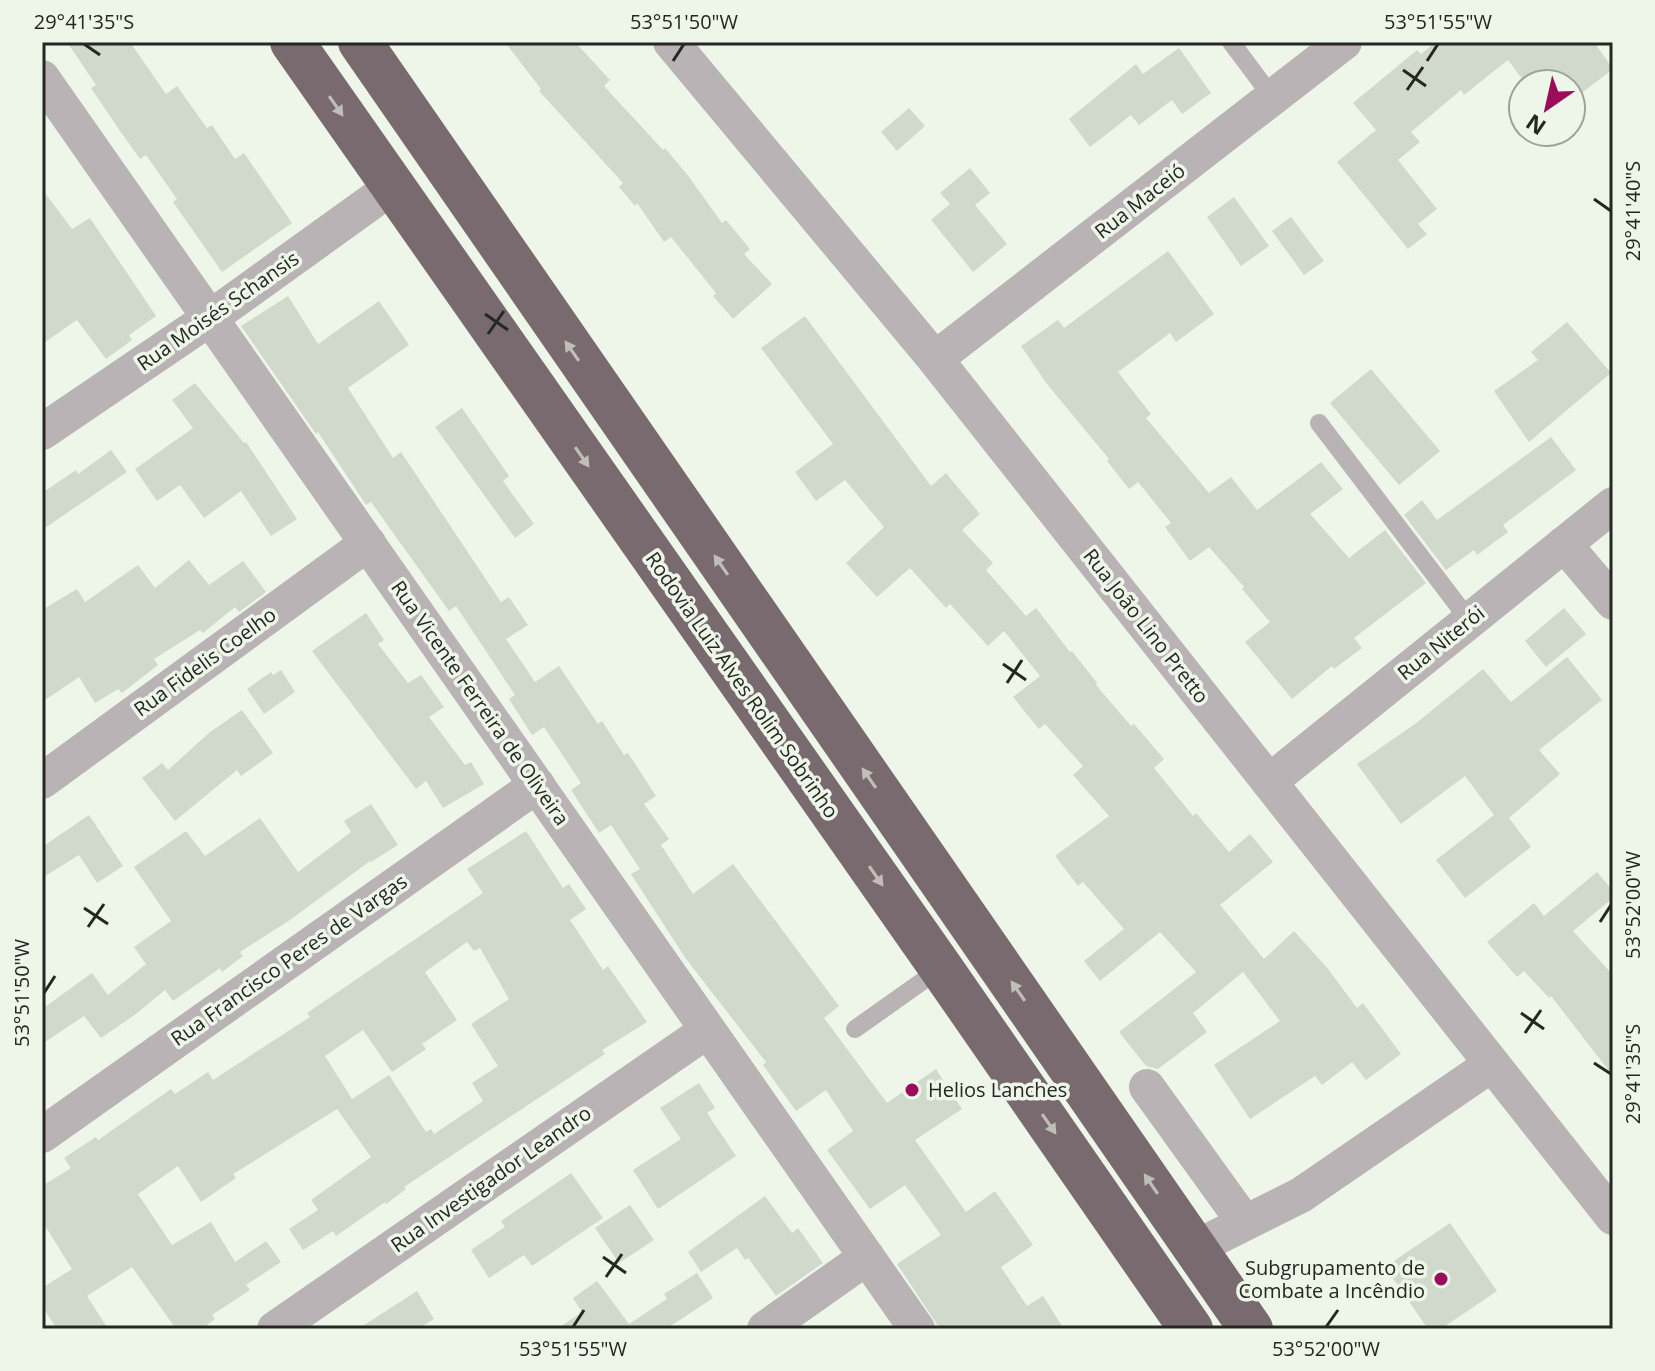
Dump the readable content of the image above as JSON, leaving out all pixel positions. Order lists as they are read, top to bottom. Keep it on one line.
{"streets":{"highway":["Rodovia Luiz Alves Rolim Sobrinho"],"street":["Rua Maceió","Rua Moisés Schansis","Rua João Lino Pretto","Rua Niterói","Rua Fidelis Coelho","Rua Vicente Ferreira de Oliveira","Rua Francisco Peres de Vargas","Rua Investigador Leandro"]},"crossings":[["Rua Maceió","Rua João Lino Pretto"],["Rua Moisés Schansis","Rodovia Luiz Alves Rolim Sobrinho"],["Rua Moisés Schansis","Rua Vicente Ferreira de Oliveira"],["Rua João Lino Pretto","Rua Niterói"],["Rua Fidelis Coelho","Rua Vicente Ferreira de Oliveira"],["Rua Vicente Ferreira de Oliveira","Rua Francisco Peres de Vargas"],["Rua Vicente Ferreira de Oliveira","Rua Investigador Leandro"]],"places":["Helios Lanches","Subgrupamento de Combate a Incêndio"],"north":"bottom left","coordinates":["29°41'35\"S","53°51'50\"W","53°51'55\"W","29°41'40\"S","53°52'00\"W"]}
